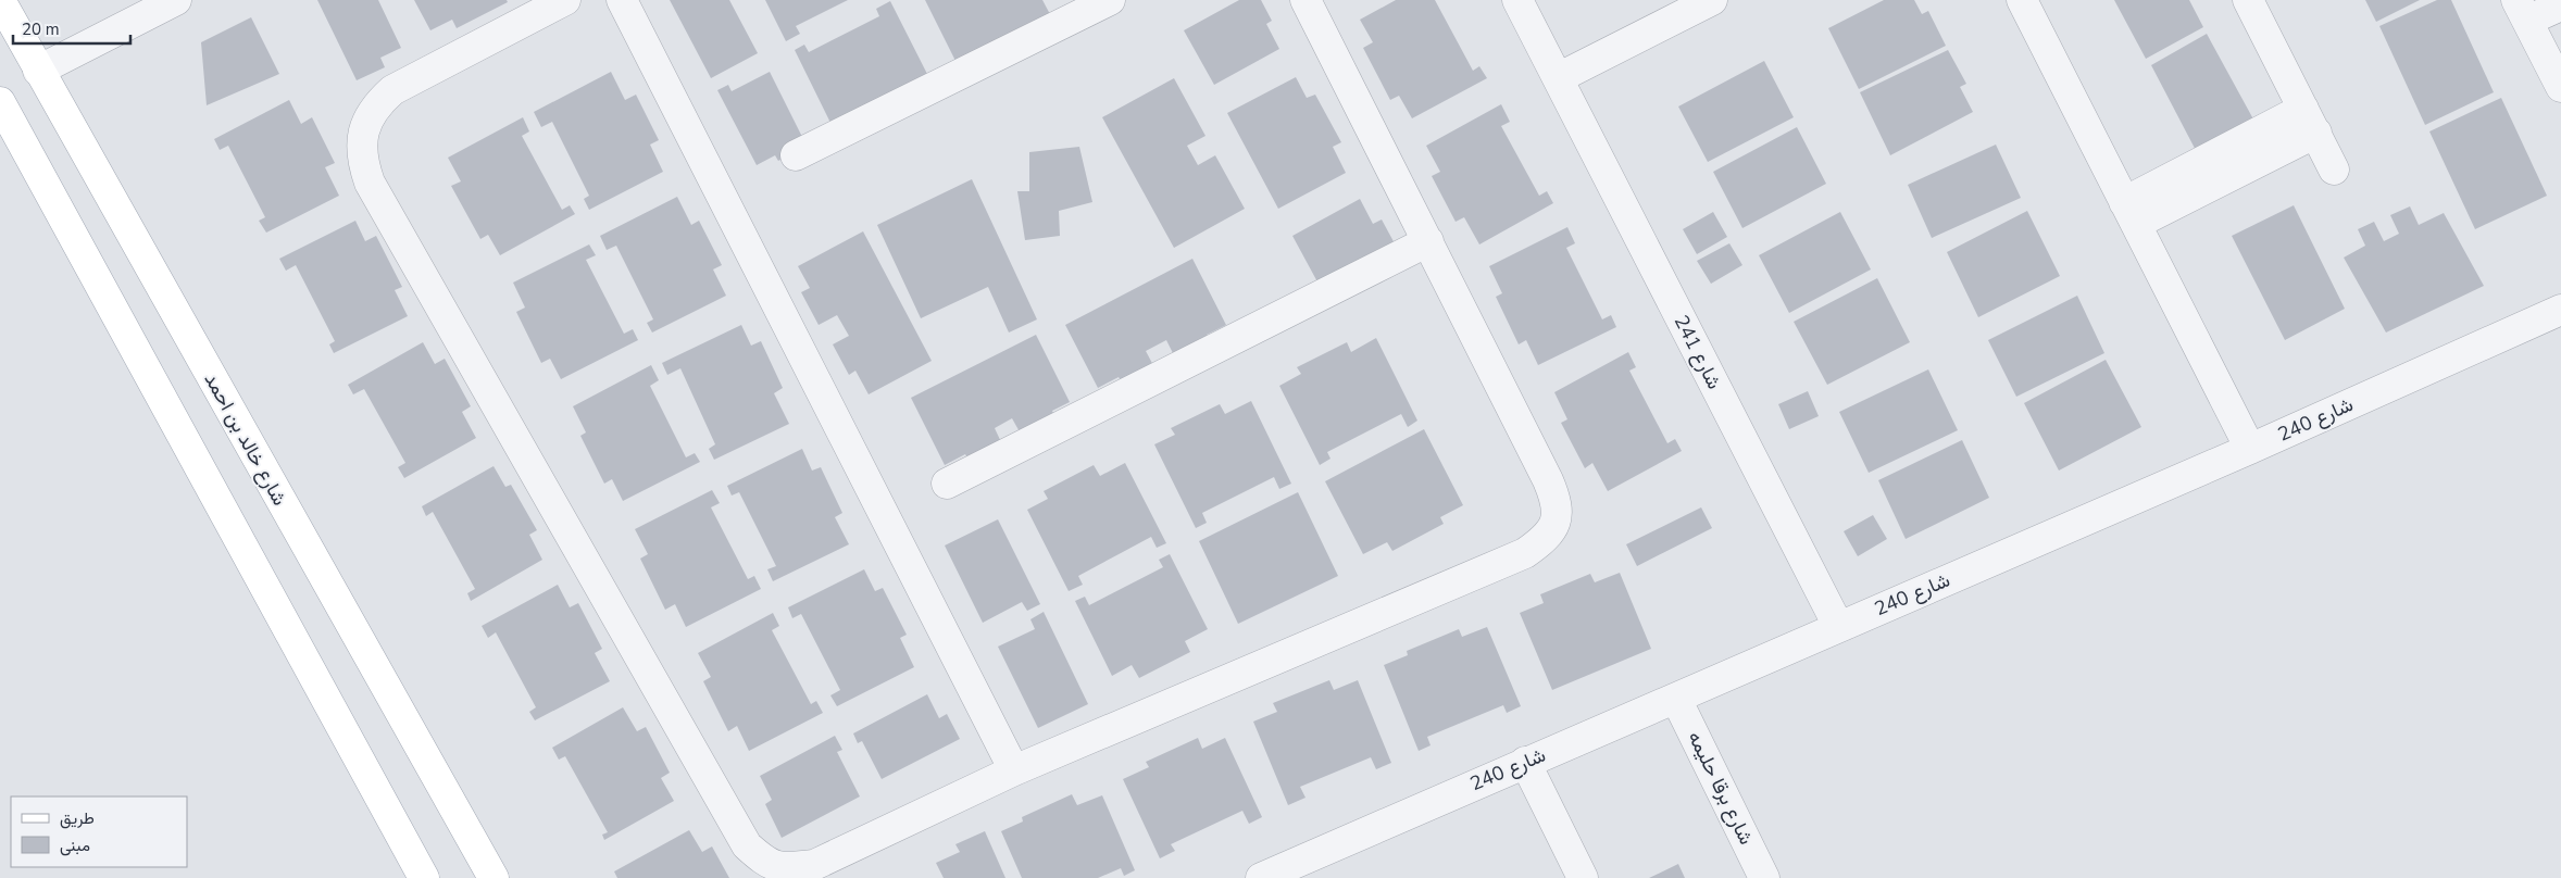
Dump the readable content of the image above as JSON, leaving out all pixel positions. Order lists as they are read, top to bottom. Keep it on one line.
{"streets":{"main road":["شارع خالد بن احمد"],"street":["شارع 241","شارع 240","شارع برقا حليمه"]},"crossings":[["شارع 241","شارع 240"],["شارع 240","شارع برقا حليمه"]],"legend":["طريق","مبنى"],"scale_bar":"20 m"}
